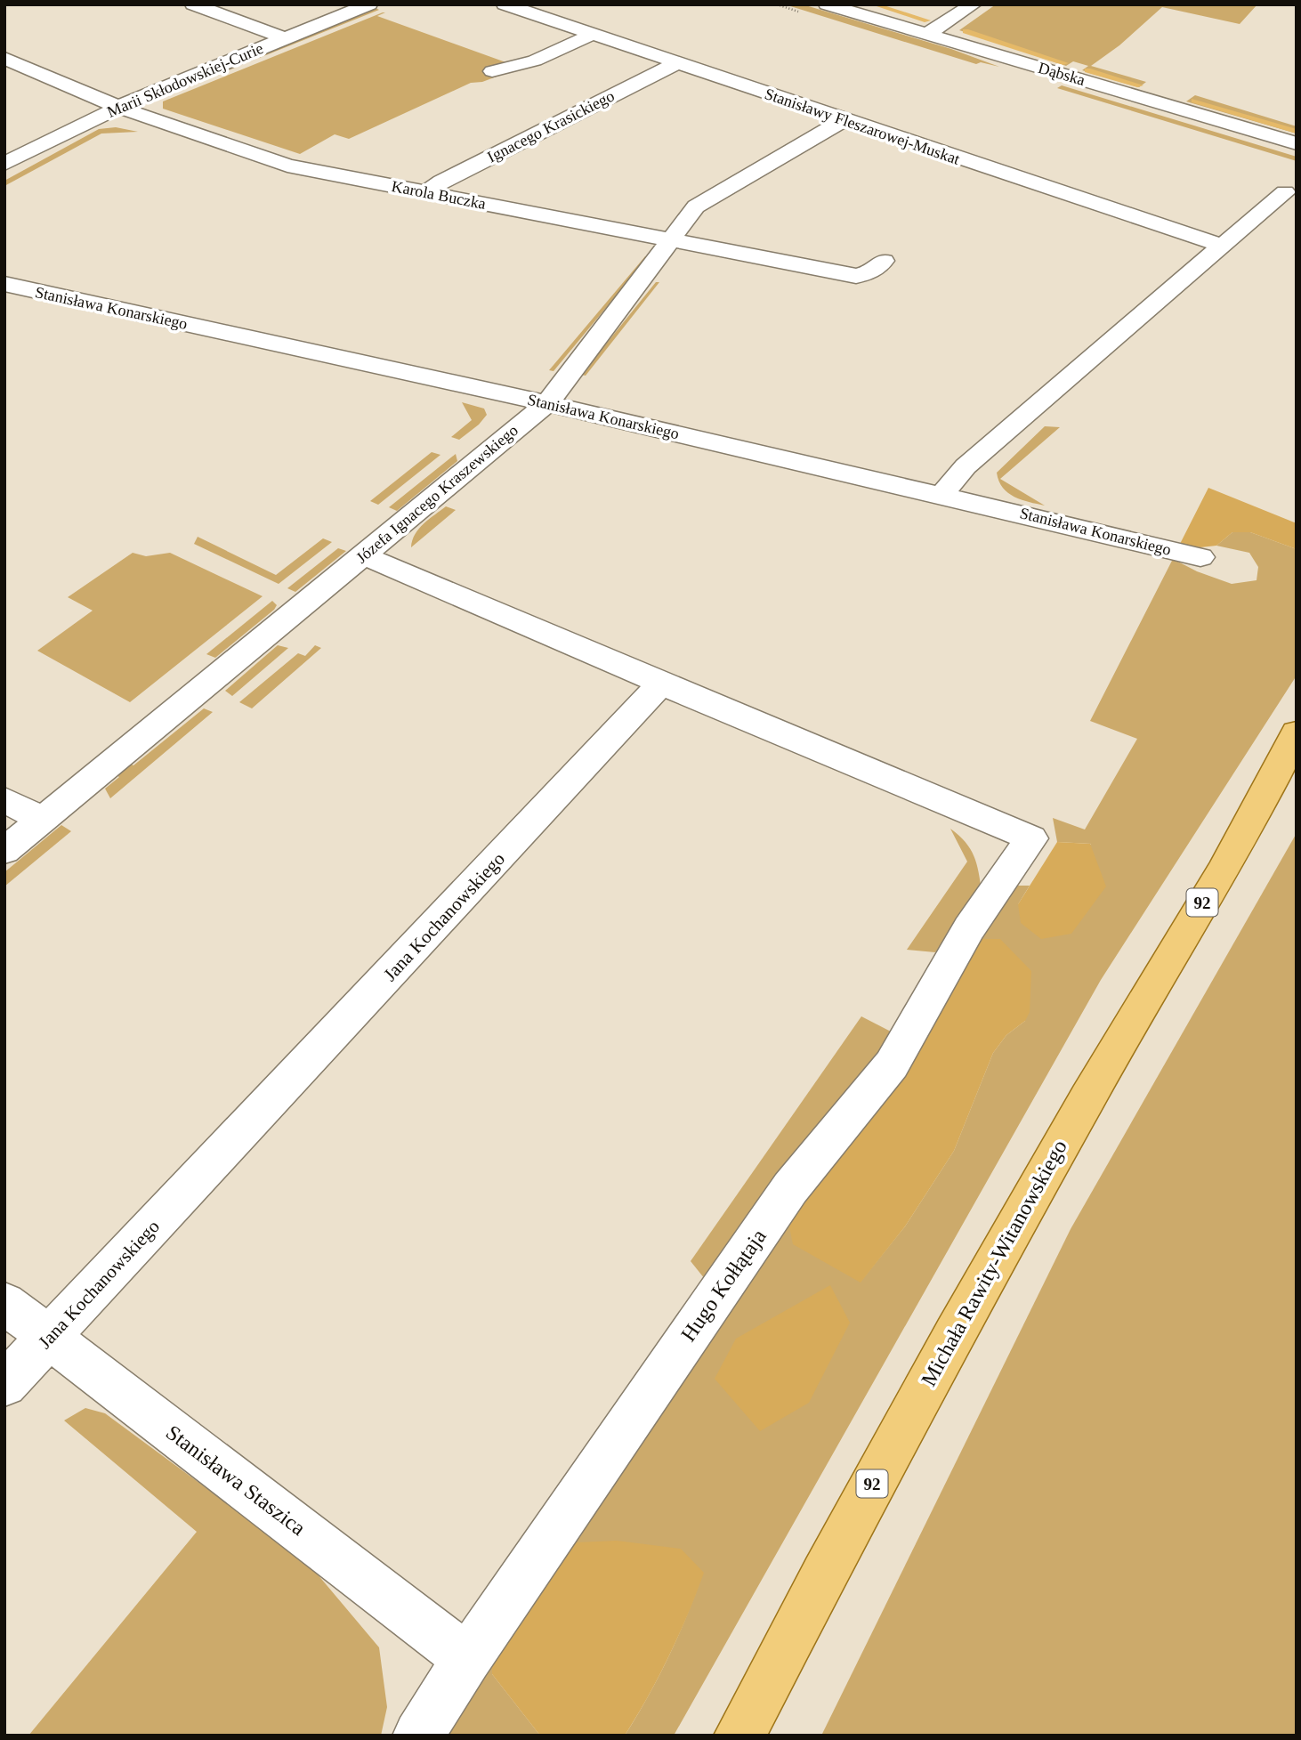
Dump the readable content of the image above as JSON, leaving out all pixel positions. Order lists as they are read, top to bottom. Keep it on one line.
{"streets":{"main road":["92","Michała Rawity-Witanowskiego"],"street":["Dąbska","Marii Skłodowskiej-Curie","Ignacego Krasickiego","Stanisławy Fleszarowej-Muskat","Karola Buczka","Stanisława Konarskiego","Józefa Ignacego Kraszewskiego","Jana Kochanowskiego","Hugo Kołłątaja","Stanisława Staszica"]},"crossings":[["Marii Skłodowskiej-Curie","Karola Buczka"],["Ignacego Krasickiego","Stanisławy Fleszarowej-Muskat"],["Ignacego Krasickiego","Karola Buczka"],["Stanisławy Fleszarowej-Muskat","Józefa Ignacego Kraszewskiego"],["Karola Buczka","Józefa Ignacego Kraszewskiego"],["Stanisława Konarskiego","Józefa Ignacego Kraszewskiego"],["Jana Kochanowskiego","Hugo Kołłątaja"],["Jana Kochanowskiego","Stanisława Staszica"],["Hugo Kołłątaja","Stanisława Staszica"]]}
